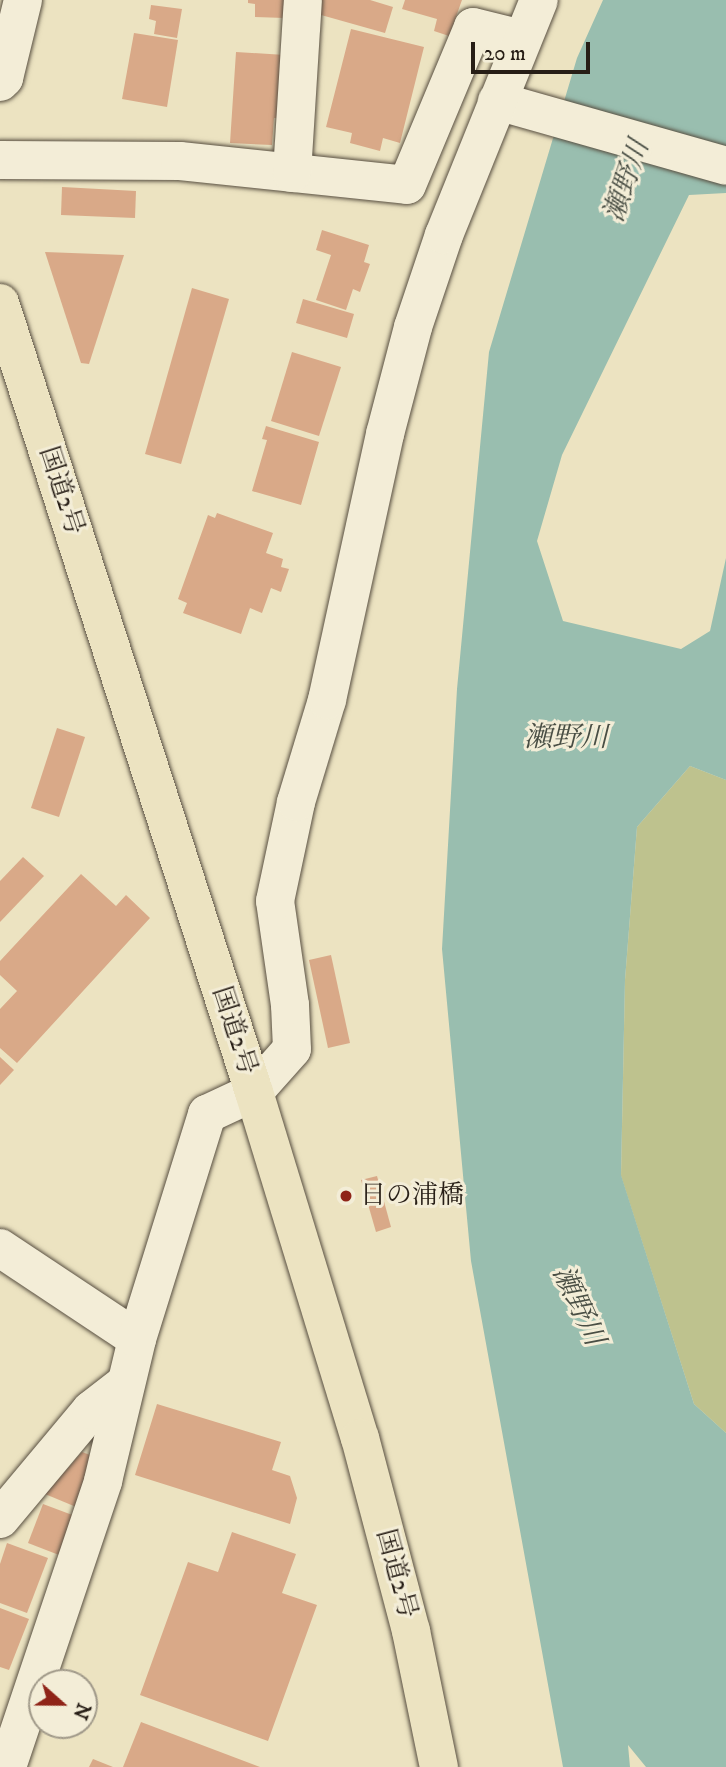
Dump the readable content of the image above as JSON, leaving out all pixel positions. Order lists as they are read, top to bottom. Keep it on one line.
{"streets":{"highway":["国道2号"]},"water":["瀬野川"],"places":["日の浦橋"],"scale_bar":"20 m","north":"right"}
